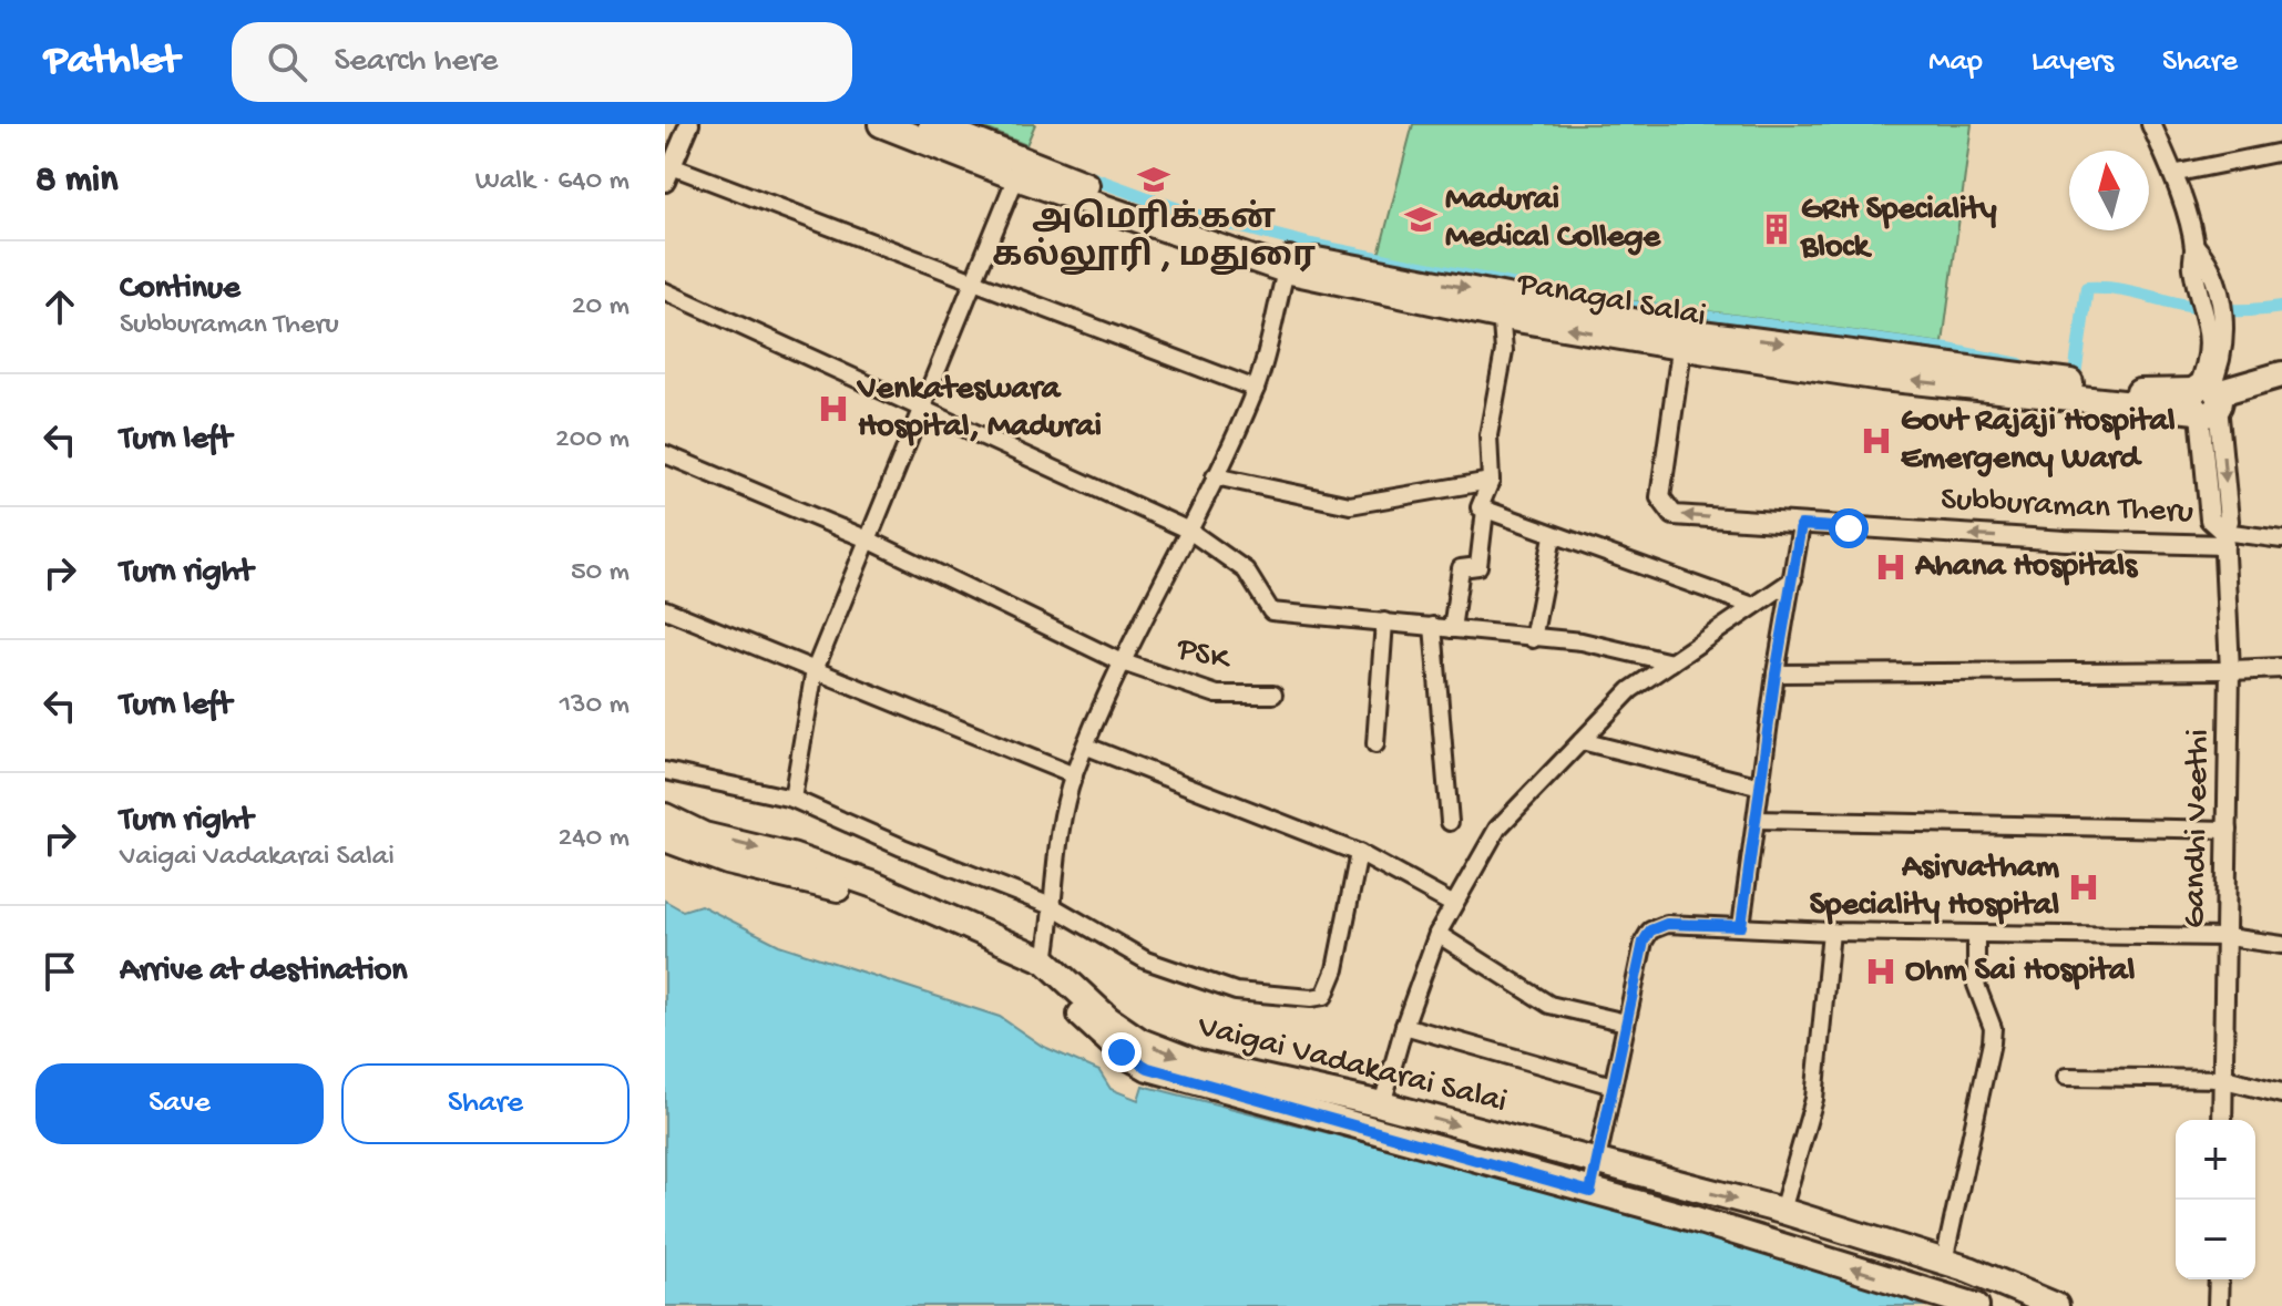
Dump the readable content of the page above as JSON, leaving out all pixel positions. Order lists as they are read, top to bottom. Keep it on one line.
{"streets":{"main road":["Panagal Salai","Vaigai Vadakarai Salai"],"street":["Subburaman Theru","PSK","Gandhi Veethi"]},"crossings":[["Panagal Salai","Subburaman Theru"],["Panagal Salai","Gandhi Veethi"],["Subburaman Theru","Gandhi Veethi"]],"places":{"school or university":["அமெரிக்கன் கல்லூரி , மதுரை","Madurai Medical College"],"building":["GRH Speciality Block"],"hospital":["Venkateswara Hospital, Madurai","Govt Rajaji Hospital Emergency Ward","Ahana Hospitals","Asirvatham Speciality Hospital","Ohm Sai Hospital"]},"north":"top","page":{"header":"Pathlet","search":"Search here","nav":["Map","Layers","Share"],"heading":["8 min","Walk · 640 m"],"list":[["Continue","Subburaman Theru","20 m"],["Turn left","200 m"],["Turn right","50 m"],["Turn left","130 m"],["Turn right","Vaigai Vadakarai Salai","240 m"],"Arrive at destination"],"buttons":["Save","Share"],"map_buttons":["+","−"]}}
